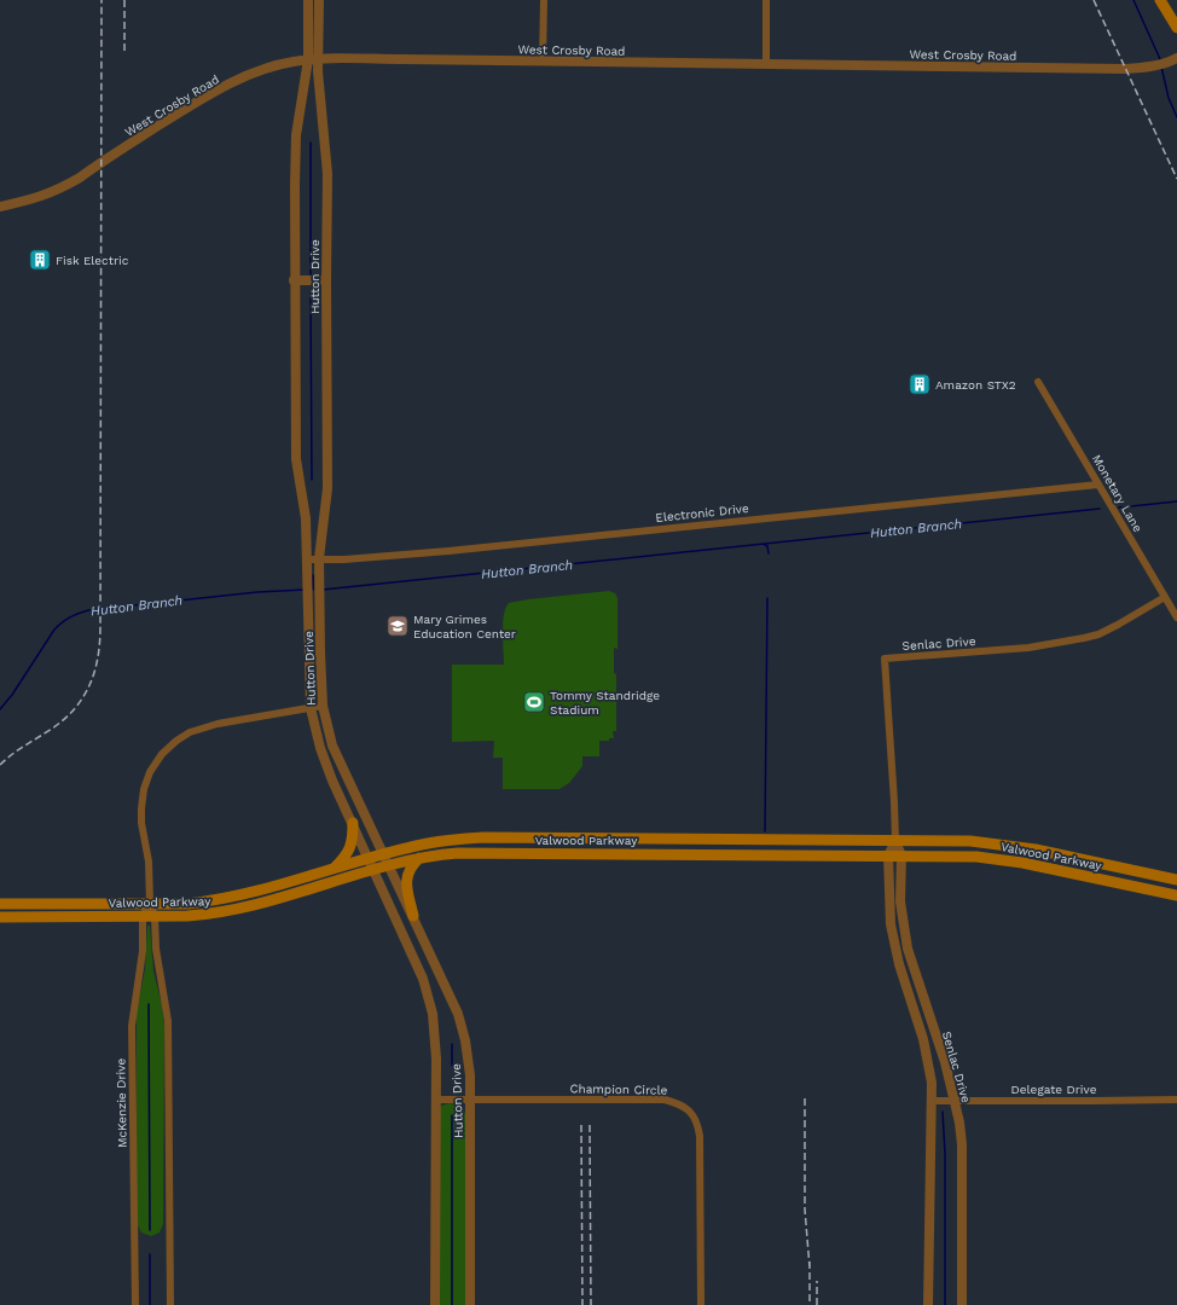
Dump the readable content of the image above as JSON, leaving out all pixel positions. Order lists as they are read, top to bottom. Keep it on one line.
{"streets":{"main road":["Valwood Parkway"],"street":["West Crosby Road","Hutton Drive","Monetary Lane","Electronic Drive","Senlac Drive","Champion Circle","Delegate Drive","McKenzie Drive"]},"crossings":[["West Crosby Road","Hutton Drive"],["Hutton Drive","Electronic Drive"],["Hutton Drive","Valwood Parkway"],["Hutton Drive","Champion Circle"],["Monetary Lane","Electronic Drive"],["Monetary Lane","Senlac Drive"],["Senlac Drive","Valwood Parkway"],["Senlac Drive","Delegate Drive"],["Valwood Parkway","McKenzie Drive"]],"water":["Hutton Branch"],"places":{"building":["Fisk Electric","Amazon STX2"],"school or university":["Mary Grimes Education Center"],"sports":["Tommy Standridge Stadium"]}}
